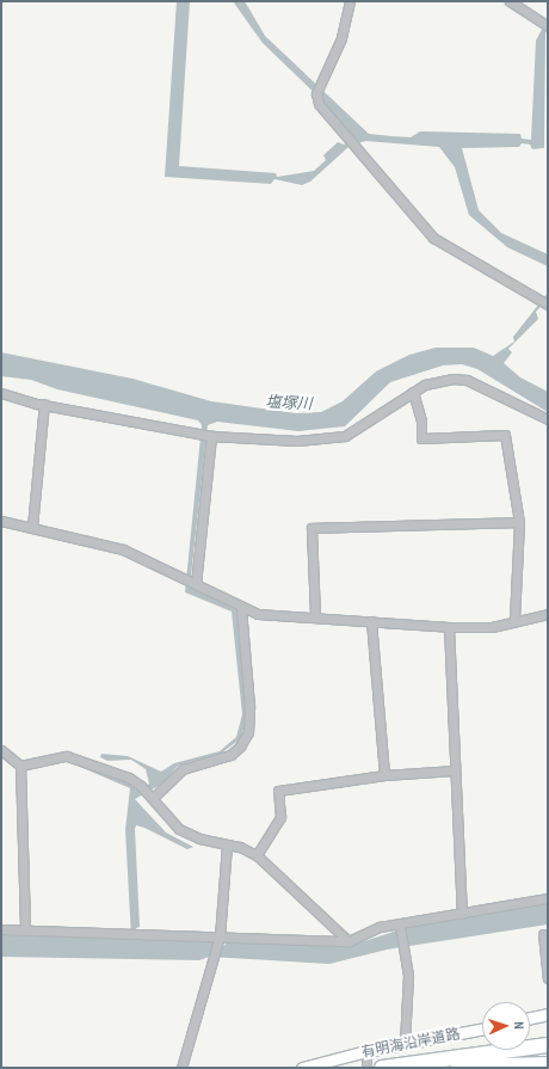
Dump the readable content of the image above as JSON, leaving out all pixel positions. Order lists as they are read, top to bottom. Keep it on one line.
{"streets":{"main road":["有明海沿岸道路"]},"water":["塩塚川"],"north":"right"}
